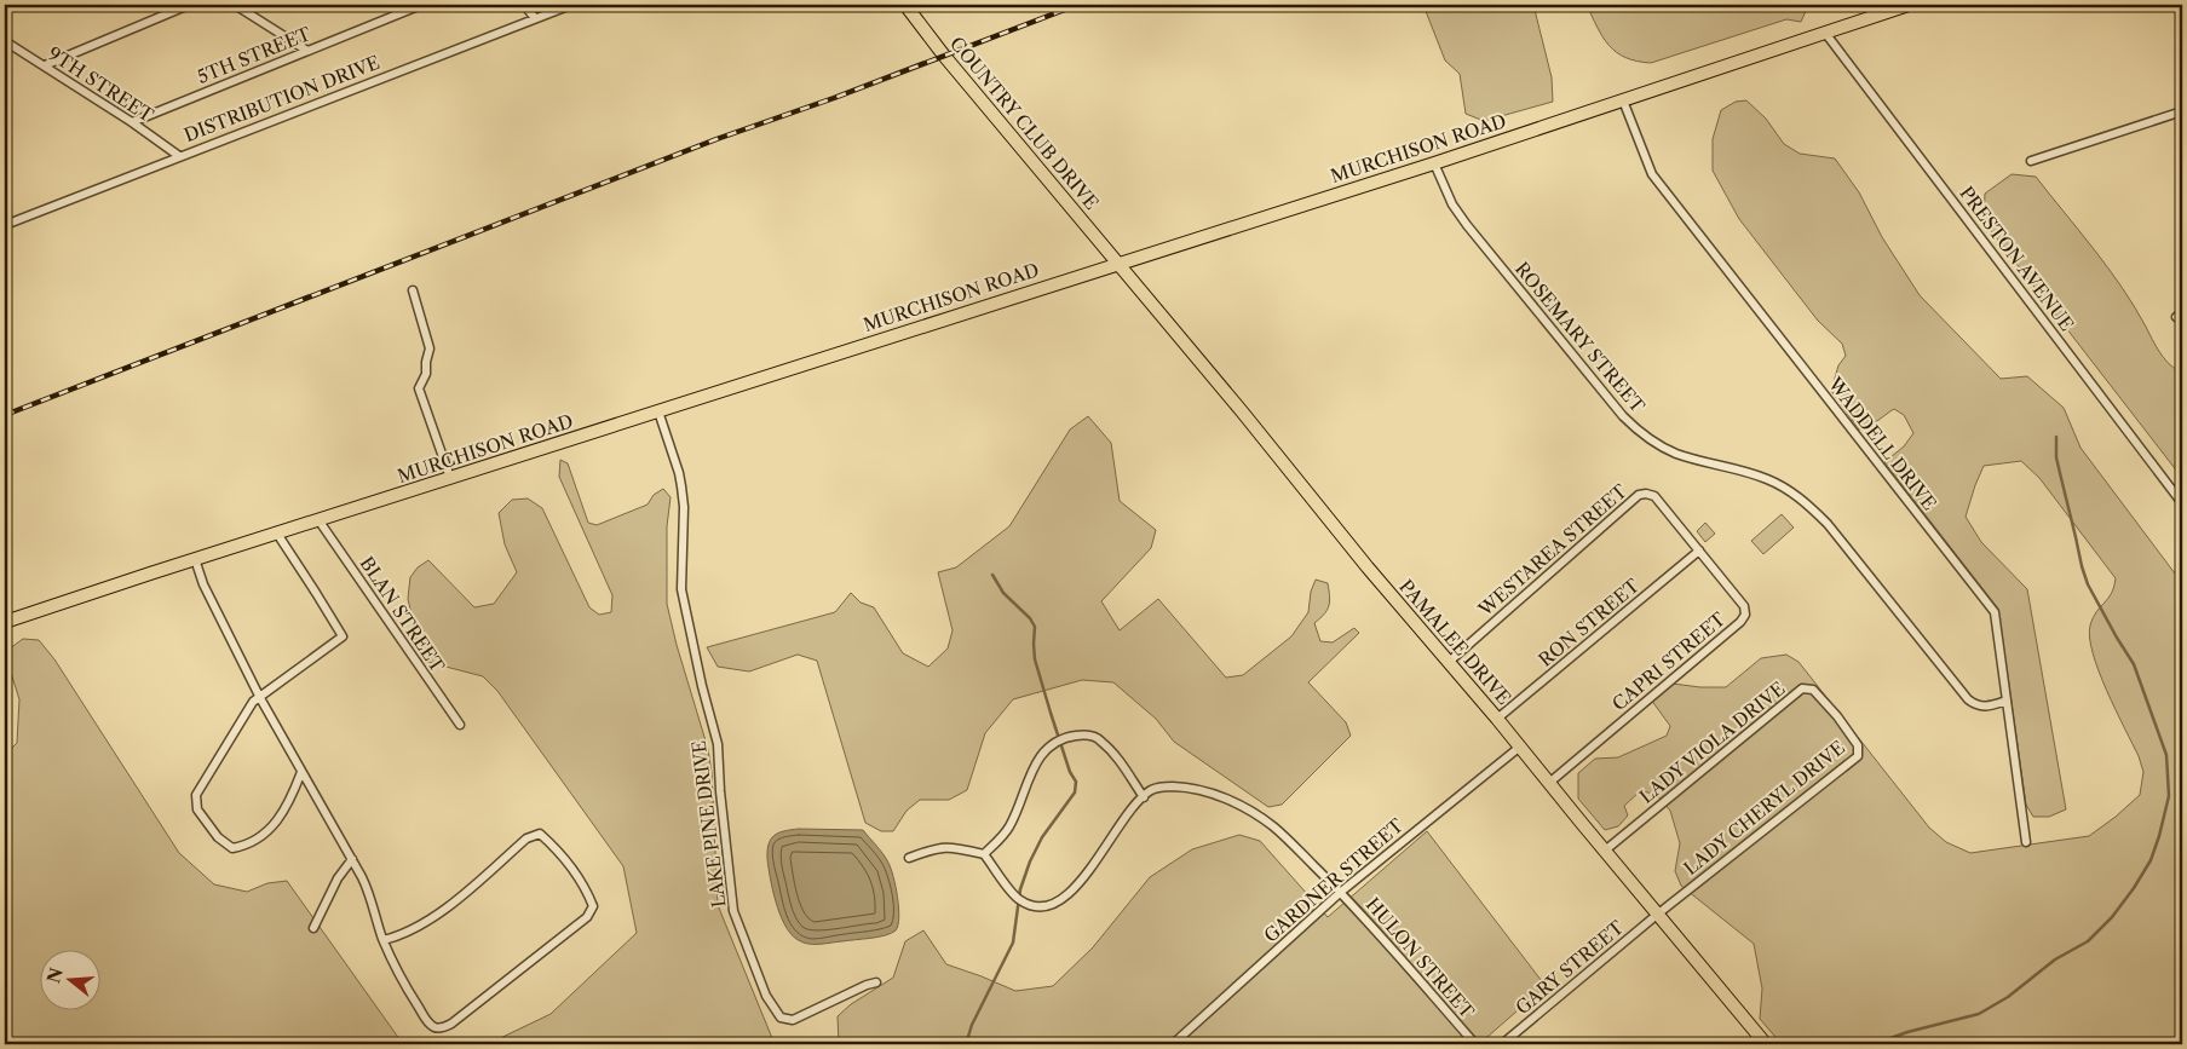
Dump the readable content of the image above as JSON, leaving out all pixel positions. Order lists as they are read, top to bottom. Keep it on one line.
{"streets":{"main road":["COUNTRY CLUB DRIVE","MURCHISON ROAD","PAMALEE DRIVE"],"street":["5TH STREET","9TH STREET","DISTRIBUTION DRIVE","PRESTON AVENUE","ROSEMARY STREET","WADDELL DRIVE","WESTAREA STREET","BLAN STREET","RON STREET","CAPRI STREET","LADY VIOLA DRIVE","LADY CHERYL DRIVE","LAKE PINE DRIVE","GARDNER STREET","HULON STREET","GARY STREET"]},"crossings":[["5TH STREET","9TH STREET"],["9TH STREET","DISTRIBUTION DRIVE"],["COUNTRY CLUB DRIVE","MURCHISON ROAD"],["COUNTRY CLUB DRIVE","PAMALEE DRIVE"],["MURCHISON ROAD","PRESTON AVENUE"],["MURCHISON ROAD","ROSEMARY STREET"],["MURCHISON ROAD","WADDELL DRIVE"],["MURCHISON ROAD","BLAN STREET"],["MURCHISON ROAD","PAMALEE DRIVE"],["MURCHISON ROAD","LAKE PINE DRIVE"],["ROSEMARY STREET","WADDELL DRIVE"],["WESTAREA STREET","RON STREET"],["WESTAREA STREET","PAMALEE DRIVE"],["WESTAREA STREET","CAPRI STREET"],["RON STREET","PAMALEE DRIVE"],["RON STREET","CAPRI STREET"],["PAMALEE DRIVE","CAPRI STREET"],["PAMALEE DRIVE","LADY VIOLA DRIVE"],["PAMALEE DRIVE","LADY CHERYL DRIVE"],["PAMALEE DRIVE","GARDNER STREET"],["PAMALEE DRIVE","GARY STREET"],["LADY VIOLA DRIVE","LADY CHERYL DRIVE"],["LADY CHERYL DRIVE","GARY STREET"],["GARDNER STREET","HULON STREET"]],"north":"left"}
